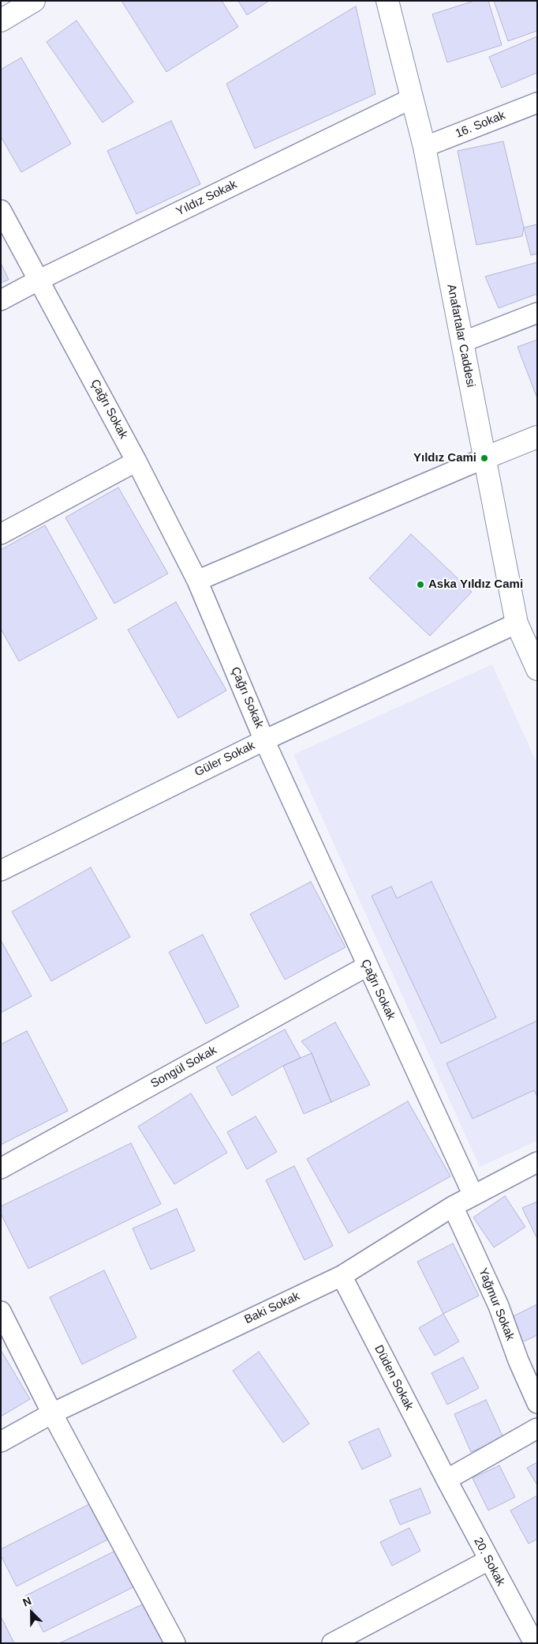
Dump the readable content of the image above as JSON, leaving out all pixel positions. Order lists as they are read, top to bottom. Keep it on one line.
{"streets":{"street":["16. Sokak","Yıldız Sokak","Anafartalar Caddesi","Çağrı Sokak","Güler Sokak","Songül Sokak","Yağmur Sokak","Baki Sokak","Düden Sokak","20. Sokak"]},"crossings":[["16. Sokak","Anafartalar Caddesi"],["Yıldız Sokak","Anafartalar Caddesi"],["Yıldız Sokak","Çağrı Sokak"],["Anafartalar Caddesi","Güler Sokak"],["Çağrı Sokak","Güler Sokak"],["Çağrı Sokak","Songül Sokak"],["Çağrı Sokak","Baki Sokak"],["Yağmur Sokak","Baki Sokak"],["Baki Sokak","Düden Sokak"],["Düden Sokak","20. Sokak"]],"places":["Yıldız Cami","Aska Yıldız Cami"],"north":"top left"}
